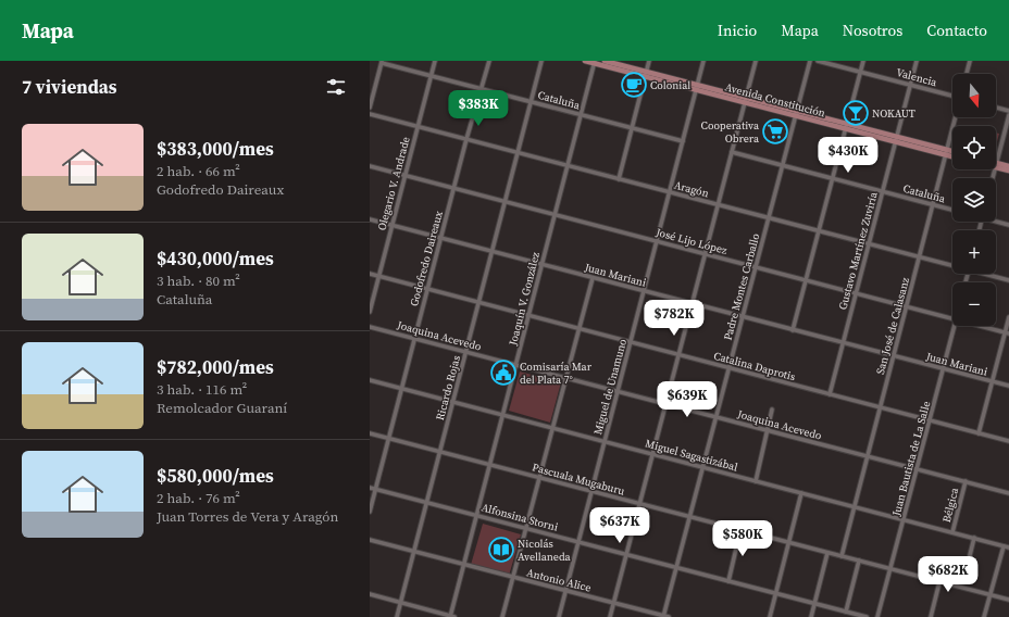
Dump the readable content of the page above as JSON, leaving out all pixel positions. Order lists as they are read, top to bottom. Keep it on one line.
{"streets":{"main road":["Avenida Constitución"],"street":["Valencia","Cataluña","Olegario V. Andrade","Aragón","José Lijo López","Gustavo Martínez Zuviría","Godofredo Daireaux","Juan Mariani","Padre Montes Carballo","Joaquín V. González","San José de Calasanz","Joaquina Acevedo","Catalina Daprotis","Miguel de Unamuno","Ricardo Rojas","Miguel Sagastizábal","Juan Bautista de La Salle","Pascuala Mugaburu","Bélgica","Alfonsina Storni","Antonio Alice"]},"crossings":[["Valencia","Gustavo Martínez Zuviría"],["Cataluña","Olegario V. Andrade"],["Cataluña","Gustavo Martínez Zuviría"],["Cataluña","Godofredo Daireaux"],["Cataluña","Padre Montes Carballo"],["Cataluña","Joaquín V. González"],["Cataluña","San José de Calasanz"],["Cataluña","Miguel de Unamuno"],["Cataluña","Ricardo Rojas"],["Avenida Constitución","Gustavo Martínez Zuviría"],["Avenida Constitución","Padre Montes Carballo"],["Avenida Constitución","Joaquín V. González"],["Avenida Constitución","San José de Calasanz"],["Avenida Constitución","Miguel de Unamuno"],["Olegario V. Andrade","Aragón"],["Olegario V. Andrade","José Lijo López"],["Olegario V. Andrade","Juan Mariani"],["Olegario V. Andrade","Catalina Daprotis"],["Aragón","Gustavo Martínez Zuviría"],["Aragón","Godofredo Daireaux"],["Aragón","Padre Montes Carballo"],["Aragón","Joaquín V. González"],["Aragón","San José de Calasanz"],["Aragón","Miguel de Unamuno"],["Aragón","Ricardo Rojas"],["José Lijo López","Gustavo Martínez Zuviría"],["José Lijo López","Godofredo Daireaux"],["José Lijo López","Padre Montes Carballo"],["José Lijo López","Joaquín V. González"],["José Lijo López","San José de Calasanz"],["José Lijo López","Miguel de Unamuno"],["José Lijo López","Ricardo Rojas"],["Gustavo Martínez Zuviría","Juan Mariani"],["Gustavo Martínez Zuviría","Catalina Daprotis"],["Godofredo Daireaux","Juan Mariani"],["Godofredo Daireaux","Joaquina Acevedo"],["Godofredo Daireaux","Catalina Daprotis"],["Godofredo Daireaux","Miguel Sagastizábal"],["Godofredo Daireaux","Pascuala Mugaburu"],["Godofredo Daireaux","Alfonsina Storni"],["Juan Mariani","Padre Montes Carballo"],["Juan Mariani","Joaquín V. González"],["Juan Mariani","San José de Calasanz"],["Juan Mariani","Miguel de Unamuno"],["Juan Mariani","Ricardo Rojas"],["Juan Mariani","Juan Bautista de La Salle"],["Padre Montes Carballo","Joaquina Acevedo"],["Padre Montes Carballo","Catalina Daprotis"],["Padre Montes Carballo","Miguel Sagastizábal"],["Padre Montes Carballo","Pascuala Mugaburu"],["Padre Montes Carballo","Alfonsina Storni"],["Padre Montes Carballo","Antonio Alice"],["Joaquín V. González","Joaquina Acevedo"],["Joaquín V. González","Catalina Daprotis"],["Joaquín V. González","Miguel Sagastizábal"],["Joaquín V. González","Pascuala Mugaburu"],["Joaquín V. González","Alfonsina Storni"],["Joaquín V. González","Antonio Alice"],["San José de Calasanz","Joaquina Acevedo"],["San José de Calasanz","Catalina Daprotis"],["San José de Calasanz","Miguel Sagastizábal"],["San José de Calasanz","Pascuala Mugaburu"],["Joaquina Acevedo","Miguel de Unamuno"],["Joaquina Acevedo","Ricardo Rojas"],["Joaquina Acevedo","Juan Bautista de La Salle"],["Joaquina Acevedo","Bélgica"],["Catalina Daprotis","Miguel de Unamuno"],["Catalina Daprotis","Ricardo Rojas"],["Catalina Daprotis","Juan Bautista de La Salle"],["Miguel de Unamuno","Miguel Sagastizábal"],["Miguel de Unamuno","Pascuala Mugaburu"],["Miguel de Unamuno","Alfonsina Storni"],["Miguel de Unamuno","Antonio Alice"],["Ricardo Rojas","Miguel Sagastizábal"],["Ricardo Rojas","Pascuala Mugaburu"],["Ricardo Rojas","Alfonsina Storni"],["Ricardo Rojas","Antonio Alice"],["Miguel Sagastizábal","Juan Bautista de La Salle"],["Miguel Sagastizábal","Bélgica"],["Juan Bautista de La Salle","Pascuala Mugaburu"]],"places":{"cafe":["Colonial"],"bar":["NOKAUT"],"supermarket":["Cooperativa Obrera"],"public building":["Comisaría Mar del Plata 7°"],"library":["Nicolás Avellaneda"]},"north":"bottom","page":{"header":"Mapa","nav":["Inicio","Mapa","Nosotros","Contacto"],"heading":"7 viviendas","map_buttons":["+","−"],"price":["$383K","$430K","$782K","$639K","$637K","$580K","$682K"],"list":[{"name":"$383,000/mes","note":"2 hab. · 66 m² · Godofredo Daireaux"},{"name":"$430,000/mes","note":"3 hab. · 80 m² · Cataluña"},{"name":"$782,000/mes","note":"3 hab. · 116 m² · Remolcador Guaraní"},{"name":"$580,000/mes","note":"2 hab. · 76 m² · Juan Torres de Vera y Aragón"}]}}
